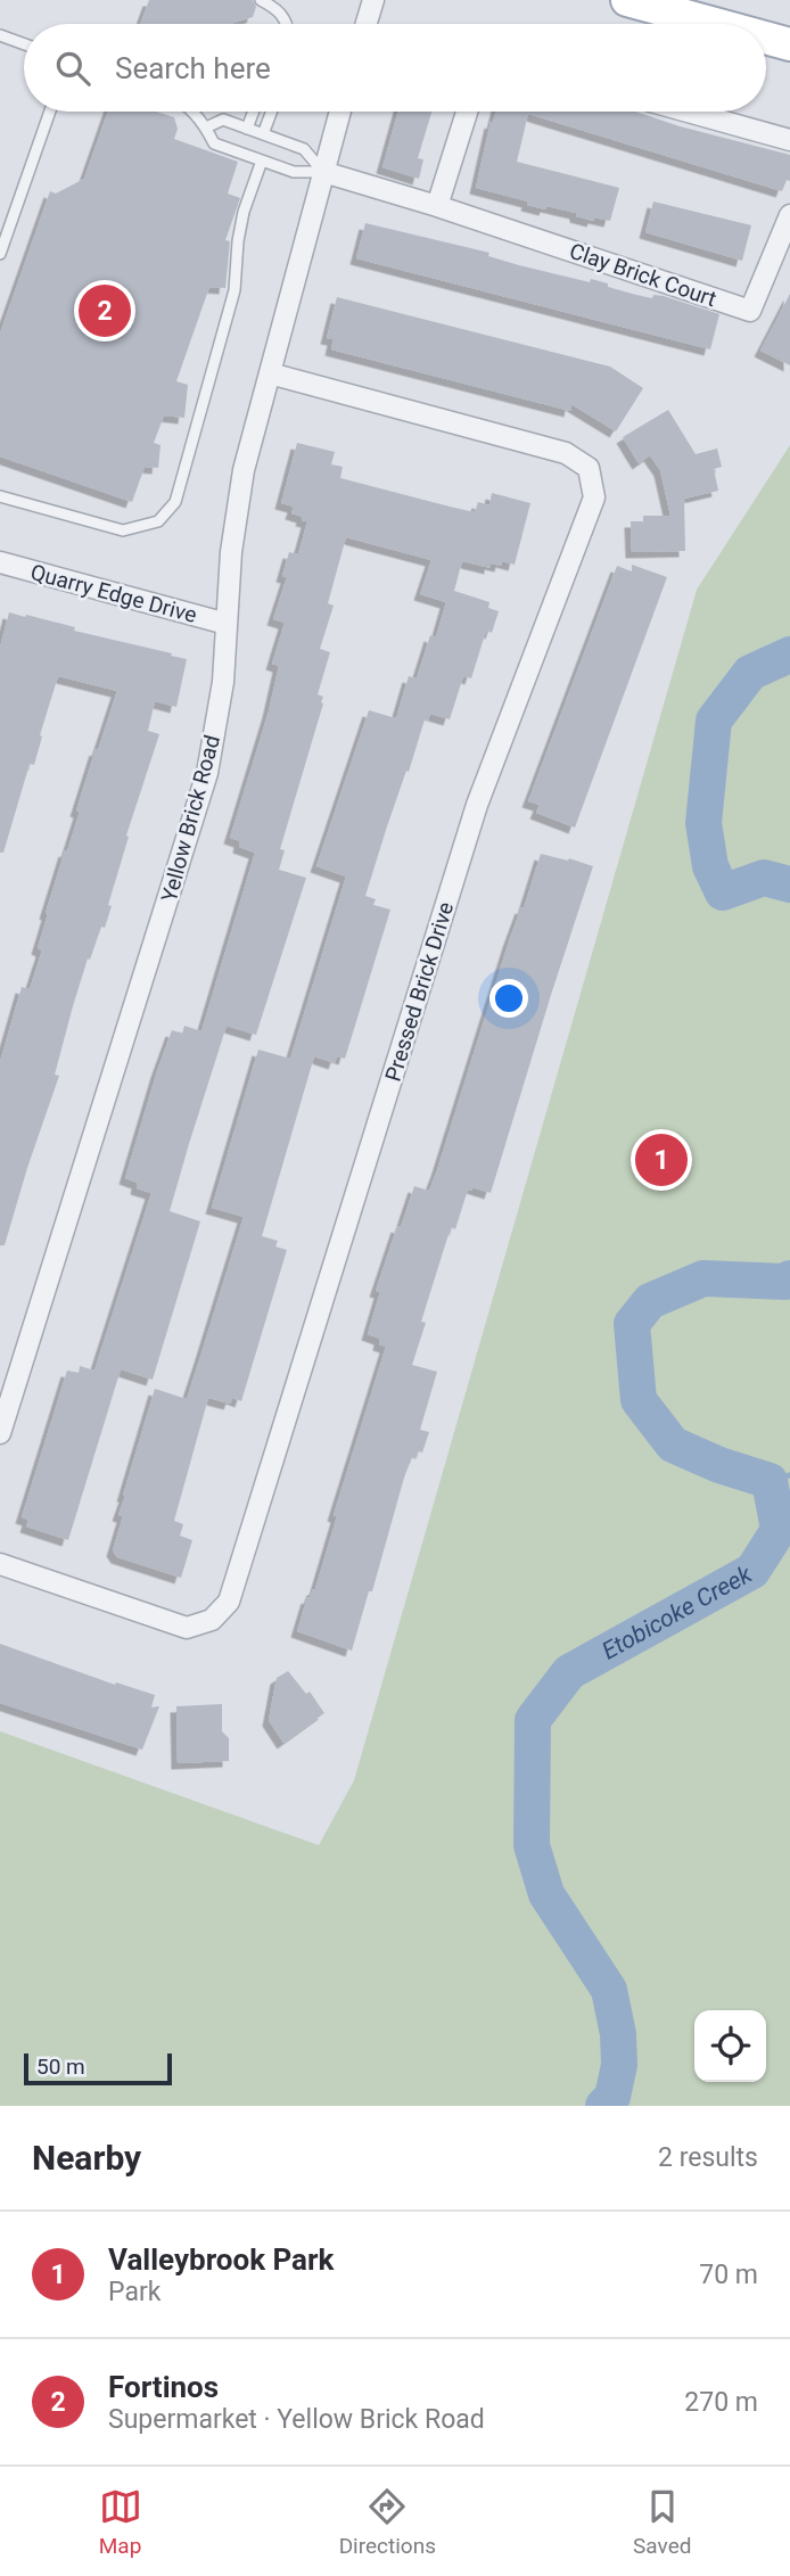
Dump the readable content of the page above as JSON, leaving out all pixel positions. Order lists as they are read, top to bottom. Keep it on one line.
{"streets":{"street":["Clay Brick Court","Quarry Edge Drive","Yellow Brick Road","Pressed Brick Drive"]},"crossings":[["Clay Brick Court","Yellow Brick Road"],["Quarry Edge Drive","Yellow Brick Road"],["Yellow Brick Road","Pressed Brick Drive"]],"water":["Etobicoke Creek"],"scale_bar":"50 m","page":{"search":"Search here","pins":["2","1"],"scale":"50 m","heading":["Nearby","2 results"],"list":[{"mark":"1","name":"Valleybrook Park","note":"Park","value":"70 m"},{"mark":"2","name":"Fortinos","note":"Supermarket · Yellow Brick Road","value":"270 m"}],"nav":["Map","Directions","Saved"]}}
